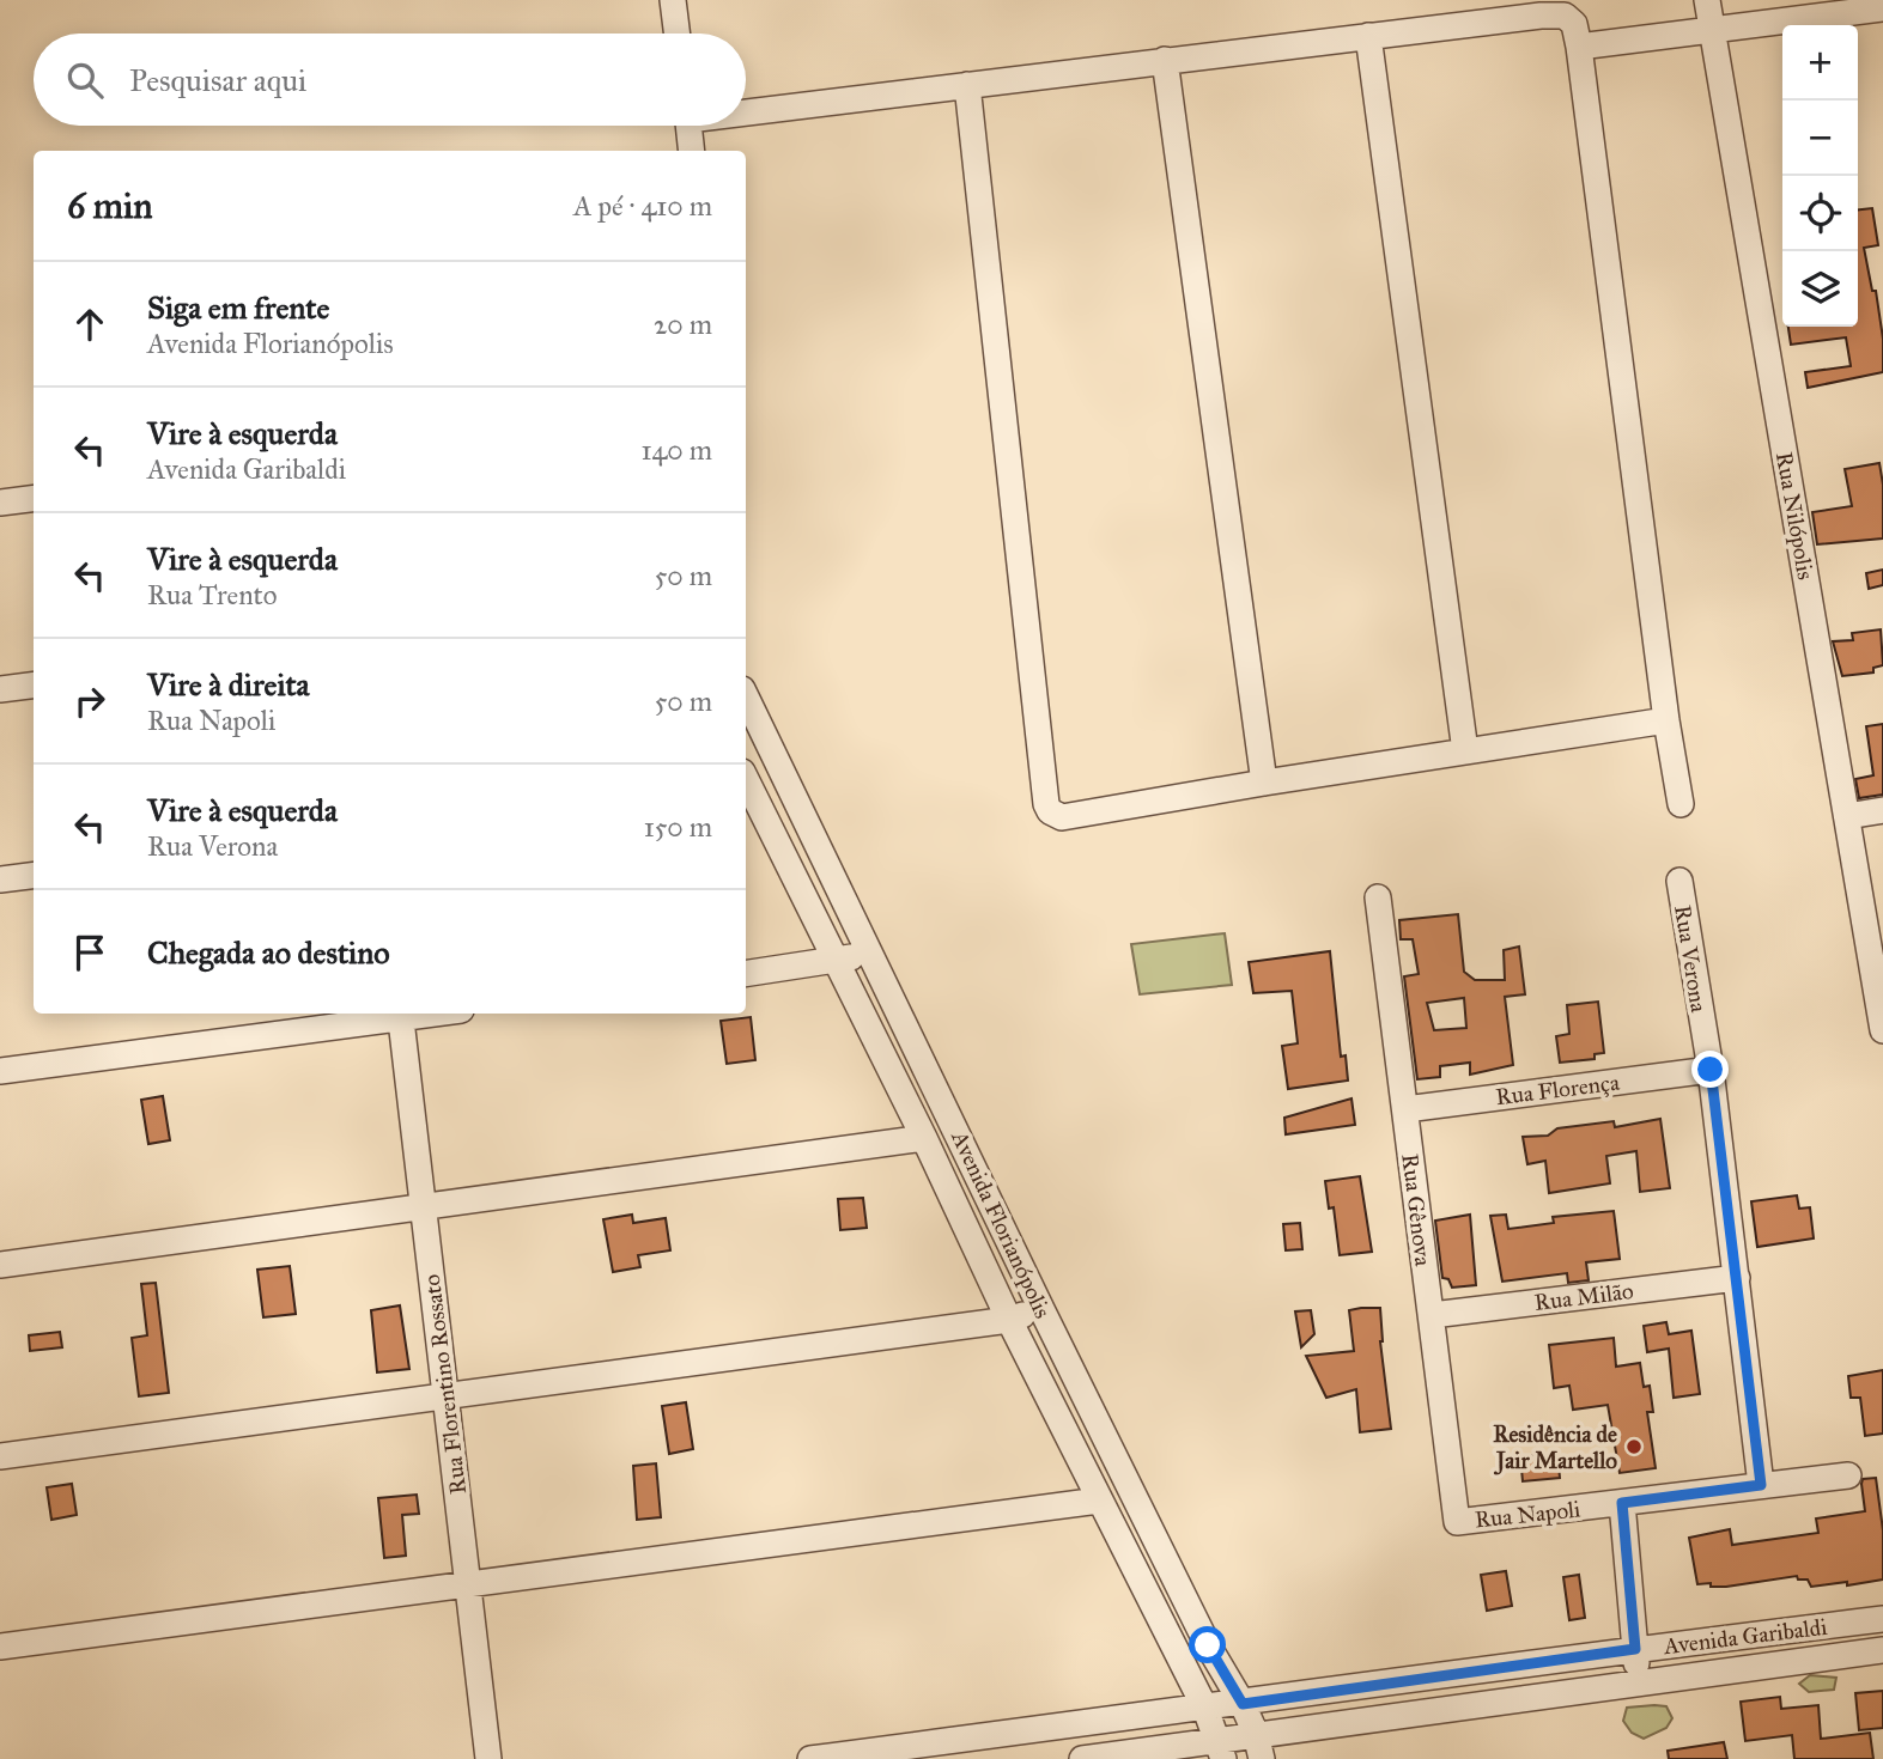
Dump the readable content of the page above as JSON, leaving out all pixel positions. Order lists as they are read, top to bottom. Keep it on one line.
{"streets":{"street":["Rua Nilópolis","Rua Verona","Rua Florença","Rua Gênova","Avenida Florianópolis","Rua Milão","Rua Florentino Rossato","Rua Napoli","Avenida Garibaldi"]},"crossings":[["Rua Verona","Rua Florença"],["Rua Verona","Rua Milão"],["Rua Verona","Rua Napoli"],["Rua Florença","Rua Gênova"],["Rua Gênova","Rua Milão"],["Rua Gênova","Rua Napoli"],["Avenida Florianópolis","Avenida Garibaldi"]],"places":["Residência de Jair Martello"],"page":{"map_buttons":["+","−"],"search":"Pesquisar aqui","heading":["6 min","A pé · 410 m"],"list":[["Siga em frente","Avenida Florianópolis","20 m"],["Vire à esquerda","Avenida Garibaldi","140 m"],["Vire à esquerda","Rua Trento","50 m"],["Vire à direita","Rua Napoli","50 m"],["Vire à esquerda","Rua Verona","150 m"],"Chegada ao destino"]}}
